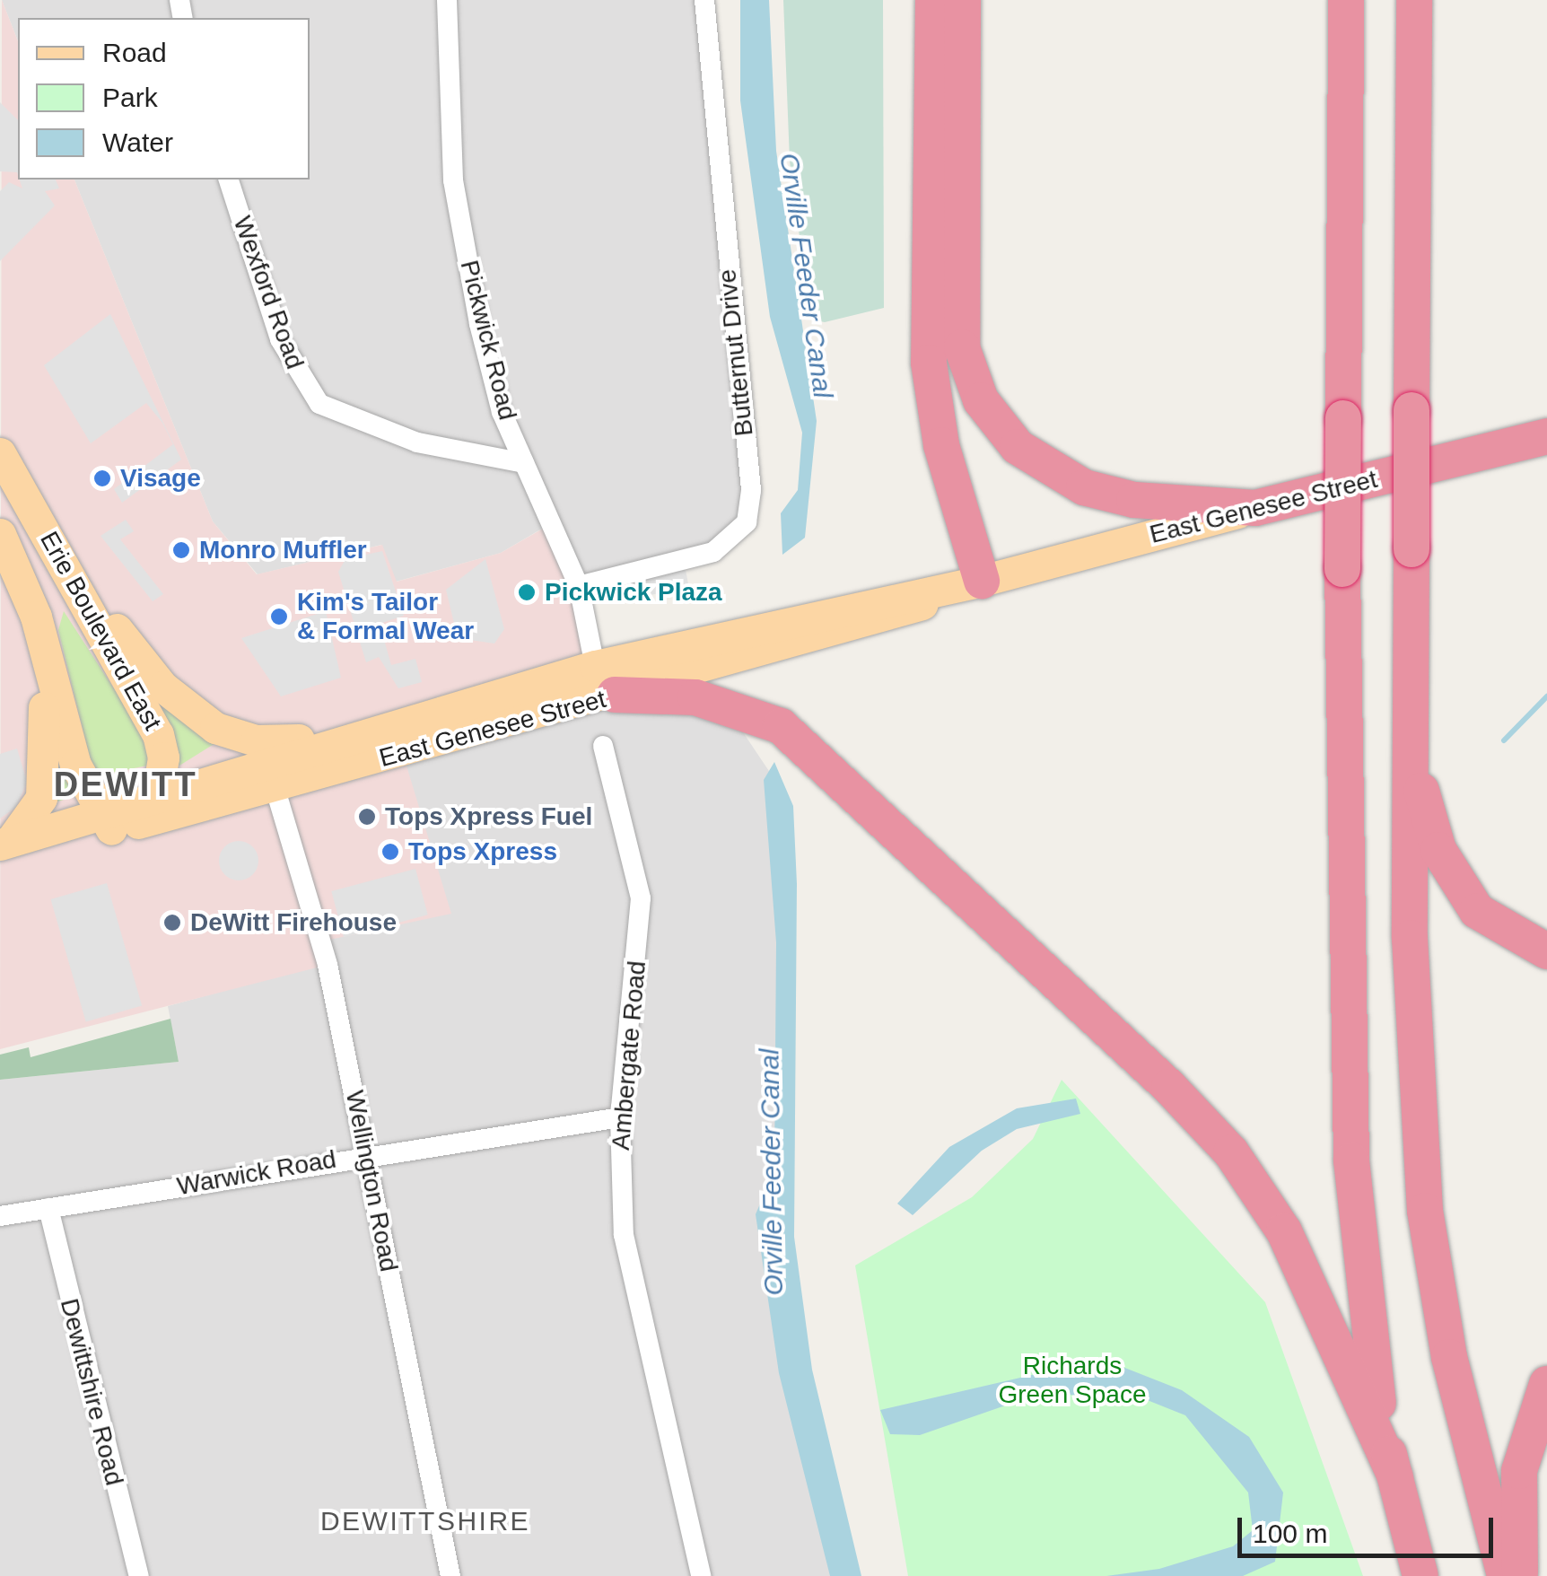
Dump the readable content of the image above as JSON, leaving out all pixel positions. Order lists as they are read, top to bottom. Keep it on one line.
{"streets":{"highway":["East Genesee Street"],"main road":["Erie Boulevard East"],"street":["Wexford Road","Pickwick Road","Butternut Drive","Ambergate Road","Warwick Road","Wellington Road","Dewittshire Road"]},"crossings":[["Wexford Road","Pickwick Road"],["Pickwick Road","Butternut Drive"],["Pickwick Road","East Genesee Street"],["East Genesee Street","Erie Boulevard East"],["East Genesee Street","Wellington Road"],["Ambergate Road","Warwick Road"],["Warwick Road","Wellington Road"],["Warwick Road","Dewittshire Road"]],"districts":["DEWITT","DEWITTSHIRE"],"water":["Orville Feeder Canal"],"parks":["Richards Green Space"],"places":["Visage","Monro Muffler","Pickwick Plaza","Kim's Tailor & Formal Wear","Tops Xpress Fuel","Tops Xpress","DeWitt Firehouse"],"legend":["Road","Park","Water"],"scale_bar":"100 m"}
